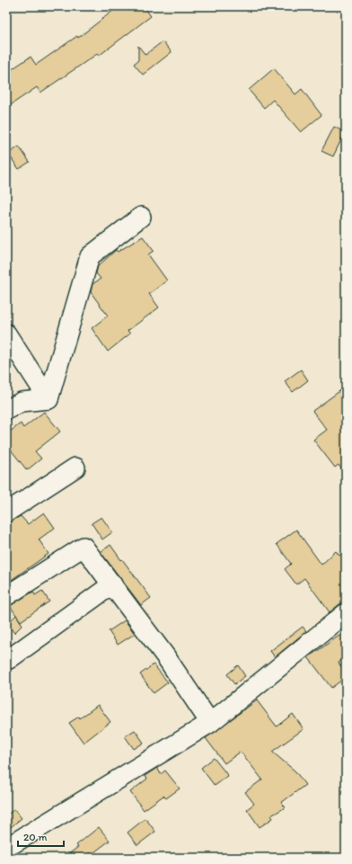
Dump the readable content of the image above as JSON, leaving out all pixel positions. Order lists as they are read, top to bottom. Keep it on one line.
{"scale_bar":"20 m"}
